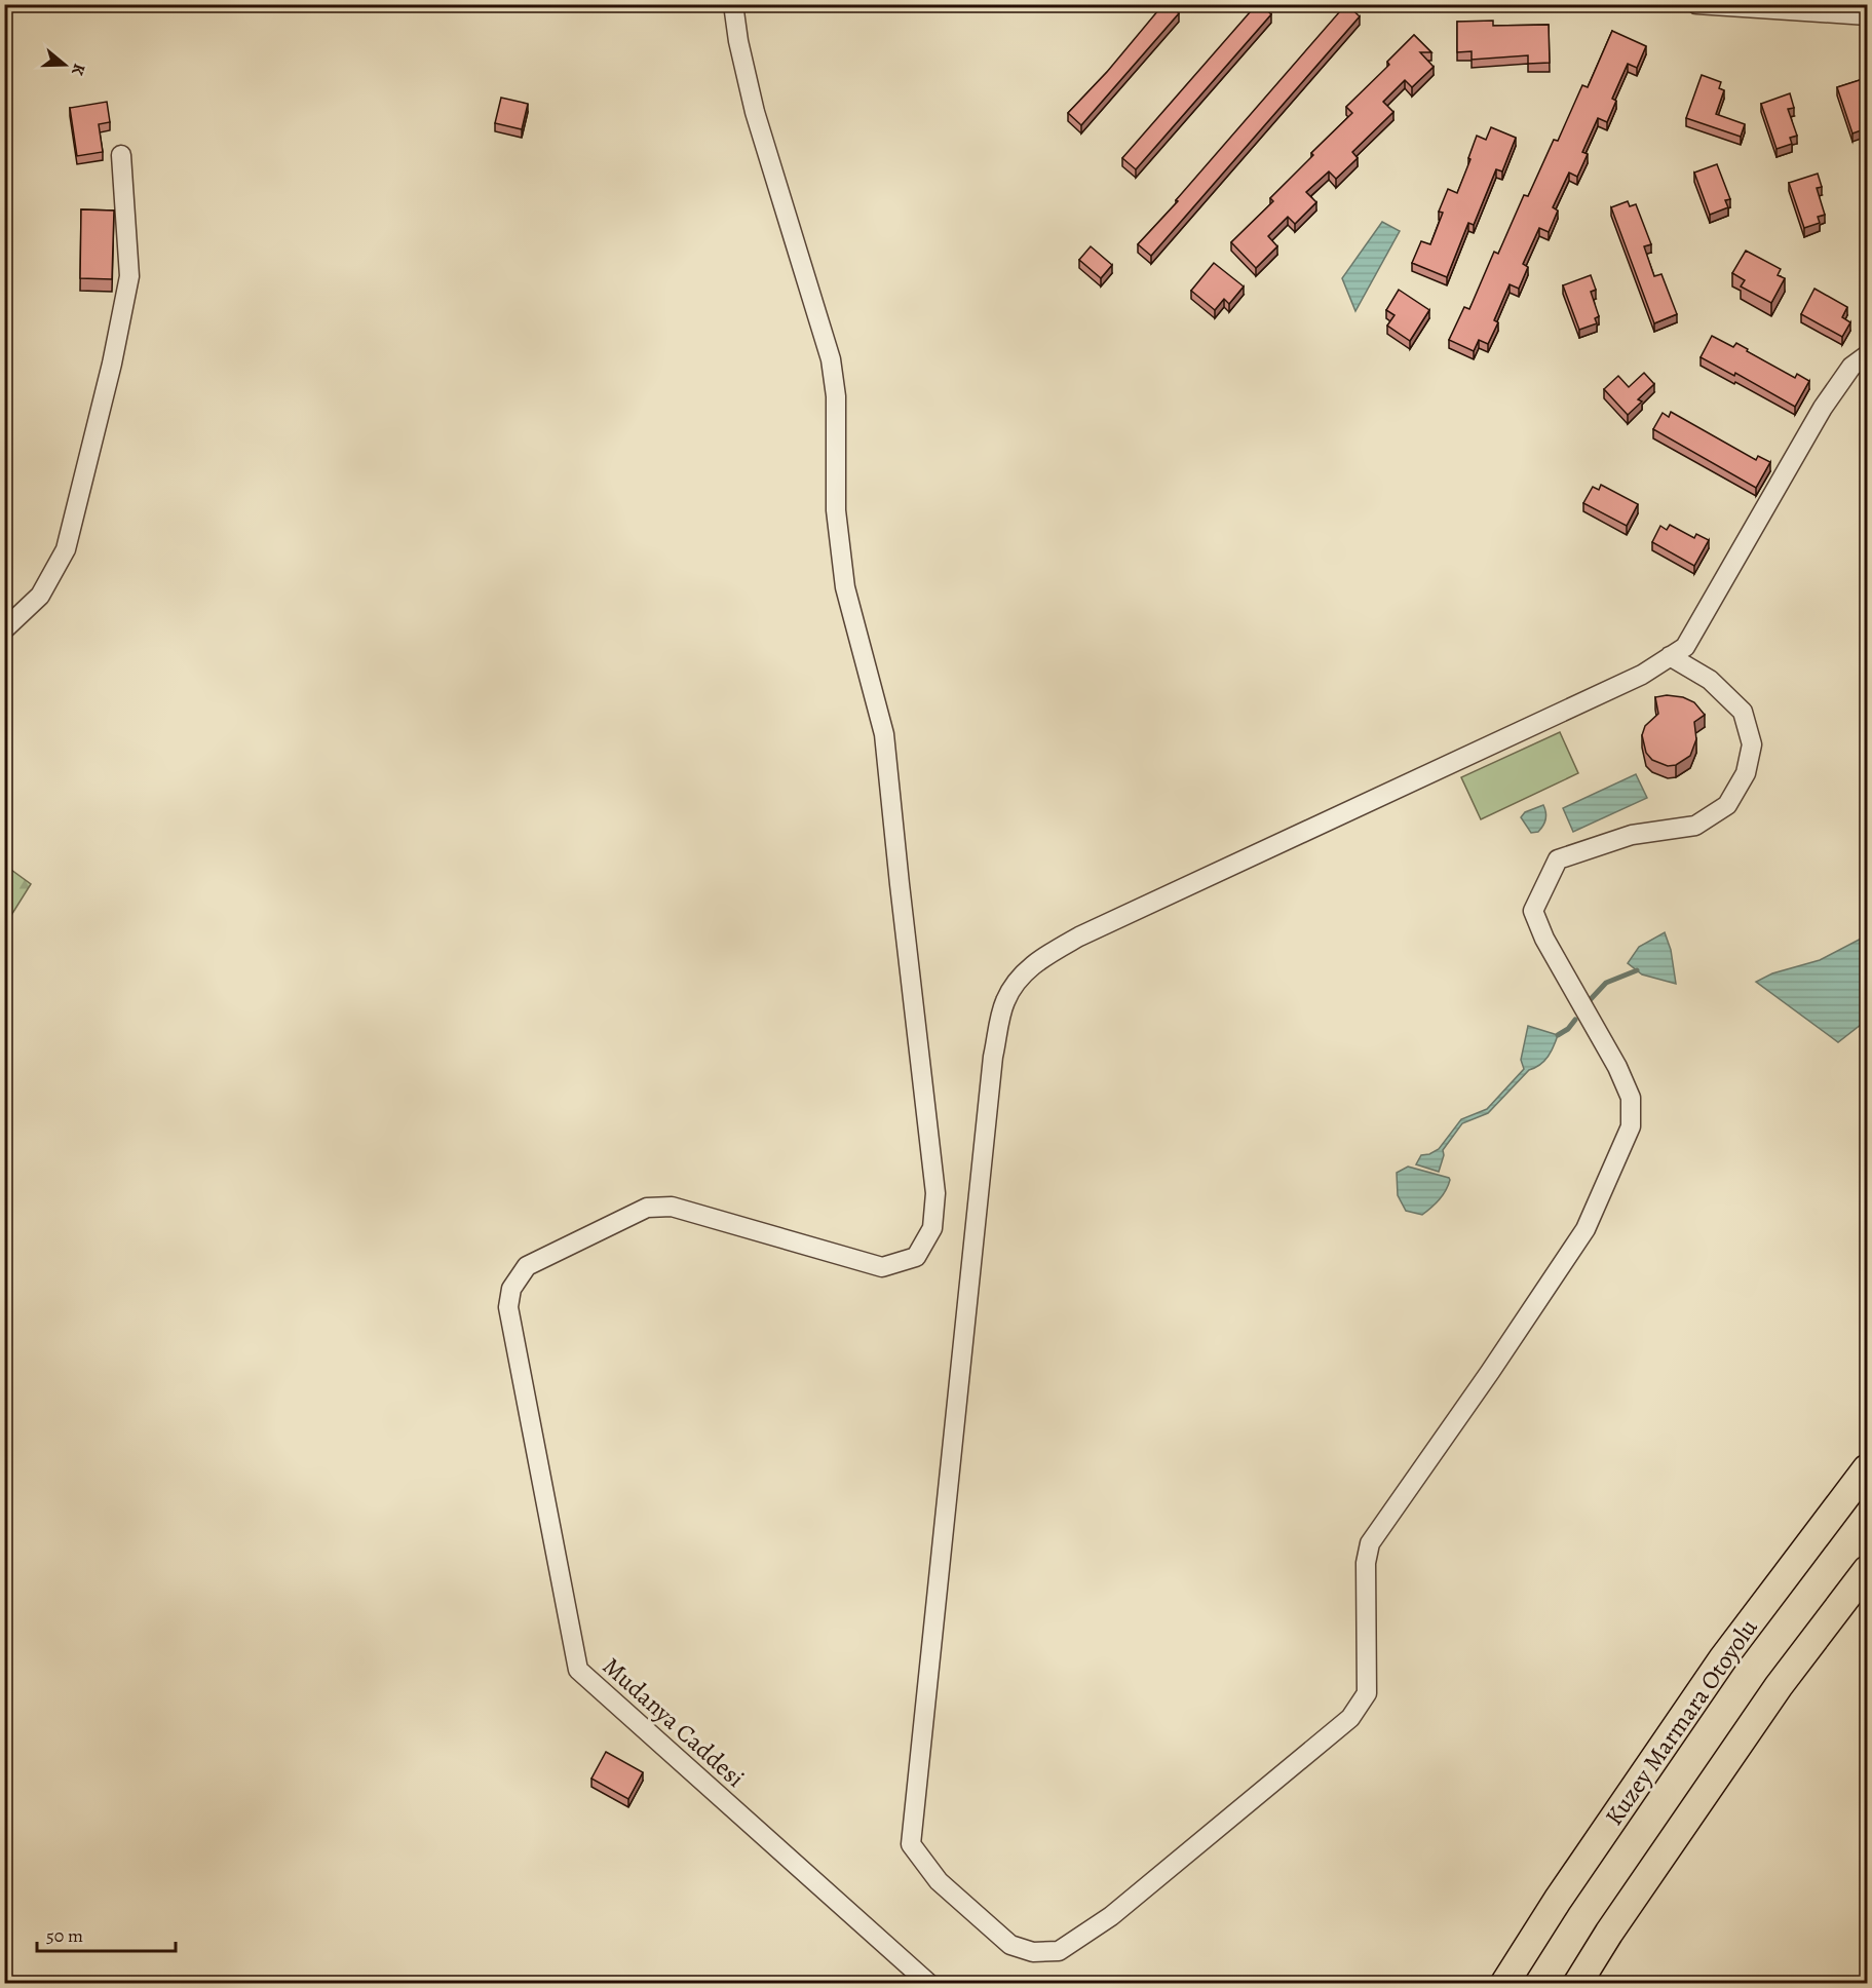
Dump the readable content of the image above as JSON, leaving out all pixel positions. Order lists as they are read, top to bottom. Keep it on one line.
{"streets":{"highway":["Kuzey Marmara Otoyolu"],"street":["Mudanya Caddesi"]},"scale_bar":"50 m","north":"right"}
